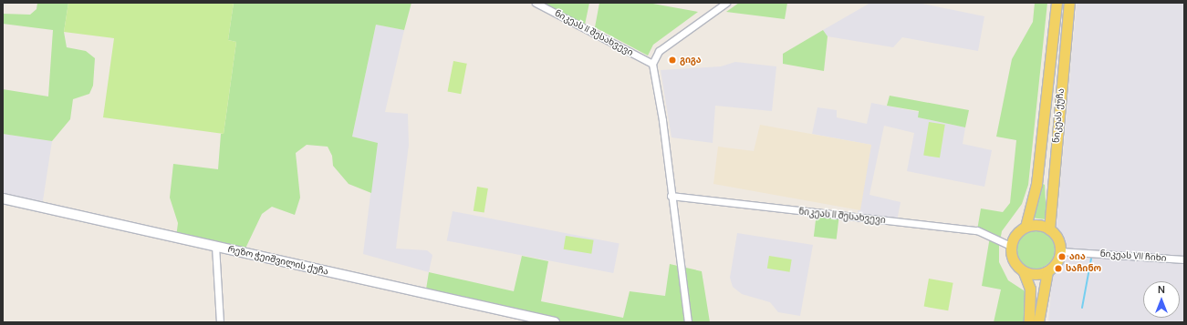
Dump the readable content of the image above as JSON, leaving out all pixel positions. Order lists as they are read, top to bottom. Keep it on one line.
{"streets":{"main road":["ნიკეას ქუჩა","რეზო ჭეიშვილის ქუჩა"],"street":["ნიკეას II შესახვევი","ნიკეას VII ჩიხი"]},"crossings":[["ნიკეას II შესახვევი","ნიკეას ქუჩა"],["ნიკეას II შესახვევი","ნიკეას VII ჩიხი"],["ნიკეას ქუჩა","ნიკეას VII ჩიხი"]],"places":["გიგა","აია","საჩინო"],"north":"top"}
